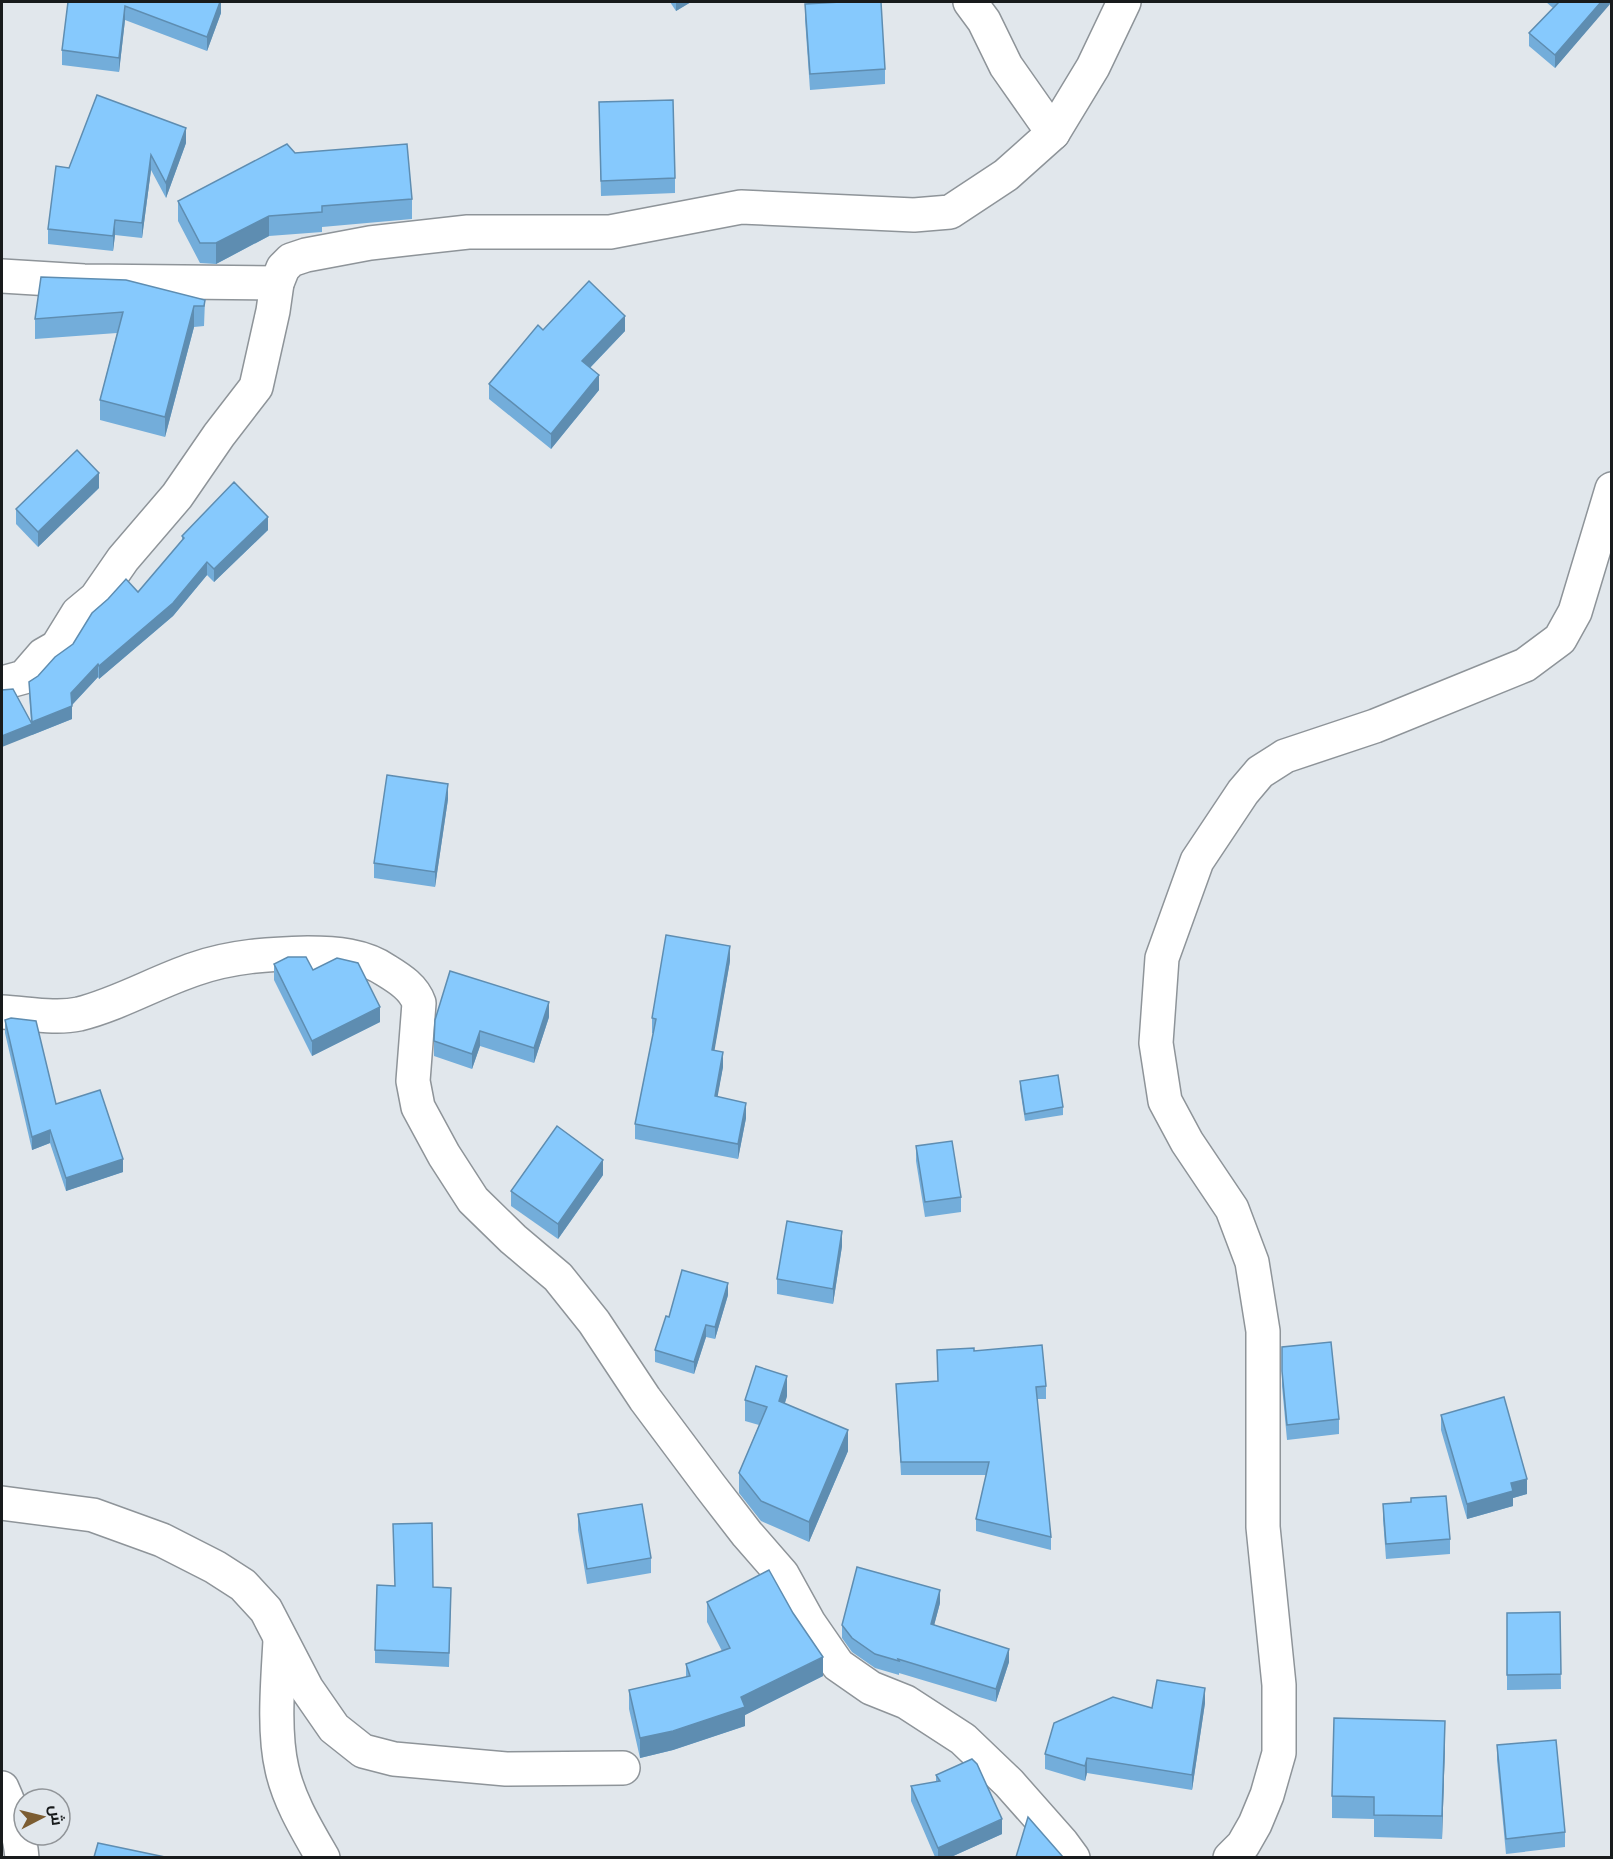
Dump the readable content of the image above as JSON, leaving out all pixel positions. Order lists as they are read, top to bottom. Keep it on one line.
{"north":"right"}
